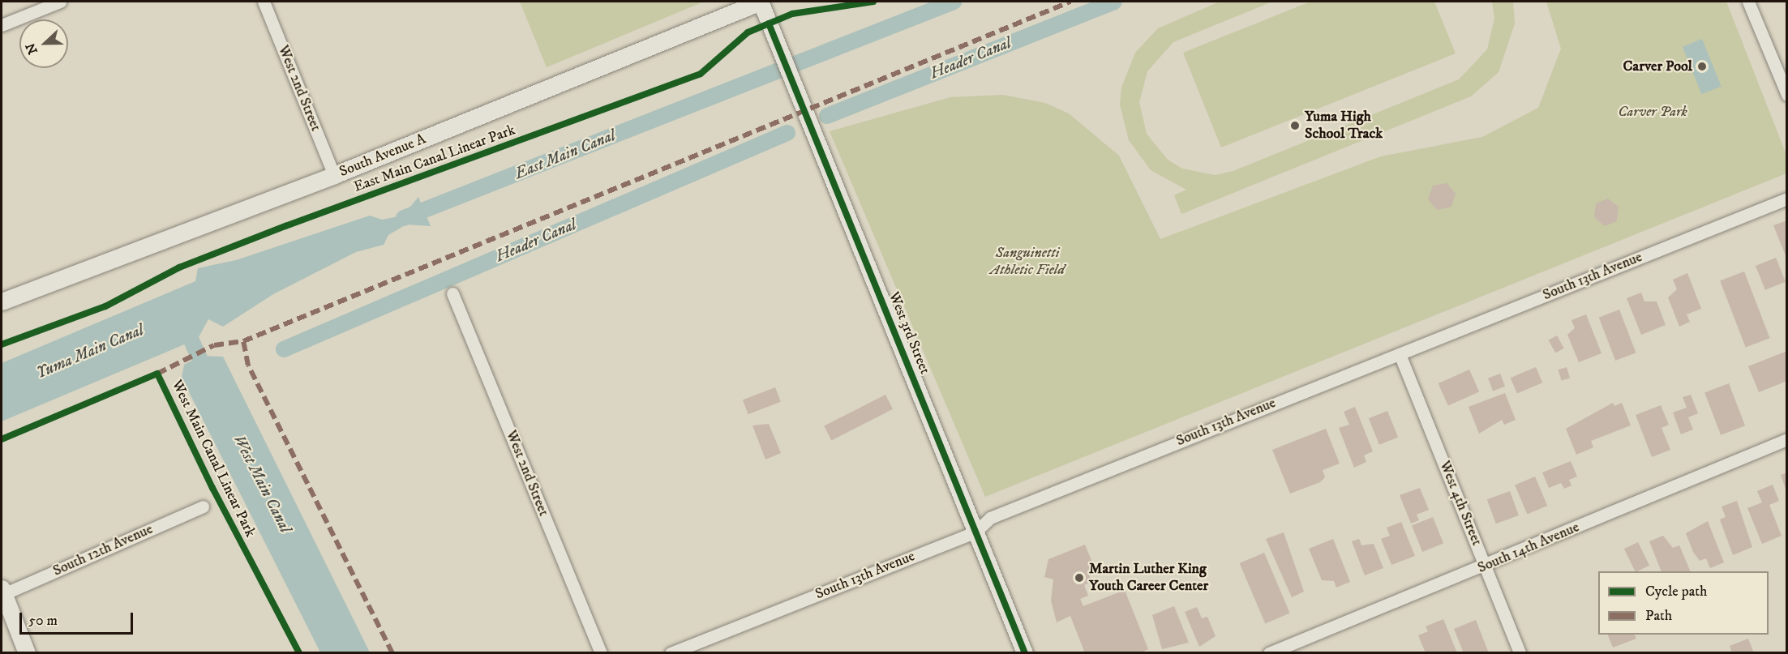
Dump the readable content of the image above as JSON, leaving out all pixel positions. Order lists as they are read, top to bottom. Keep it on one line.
{"streets":{"main road":["South Avenue A"],"street":["West 2nd Street","South 13th Avenue","West 3rd Street","West 4th Street","South 14th Avenue","South 12th Avenue"],"cycle path":["East Main Canal Linear Park","West Main Canal Linear Park"]},"crossings":[["West 2nd Street","South Avenue A"],["South Avenue A","West 3rd Street"],["South 13th Avenue","West 3rd Street"],["South 13th Avenue","West 4th Street"],["West 4th Street","South 14th Avenue"]],"water":["Header Canal","East Main Canal","Yuma Main Canal","West Main Canal"],"parks":["Carver Park","Sanguinetti Athletic Field"],"places":["Carver Pool","Yuma High School Track","Martin Luther King Youth Career Center"],"legend":["Cycle path","Path"],"scale_bar":"50 m","north":"left"}
